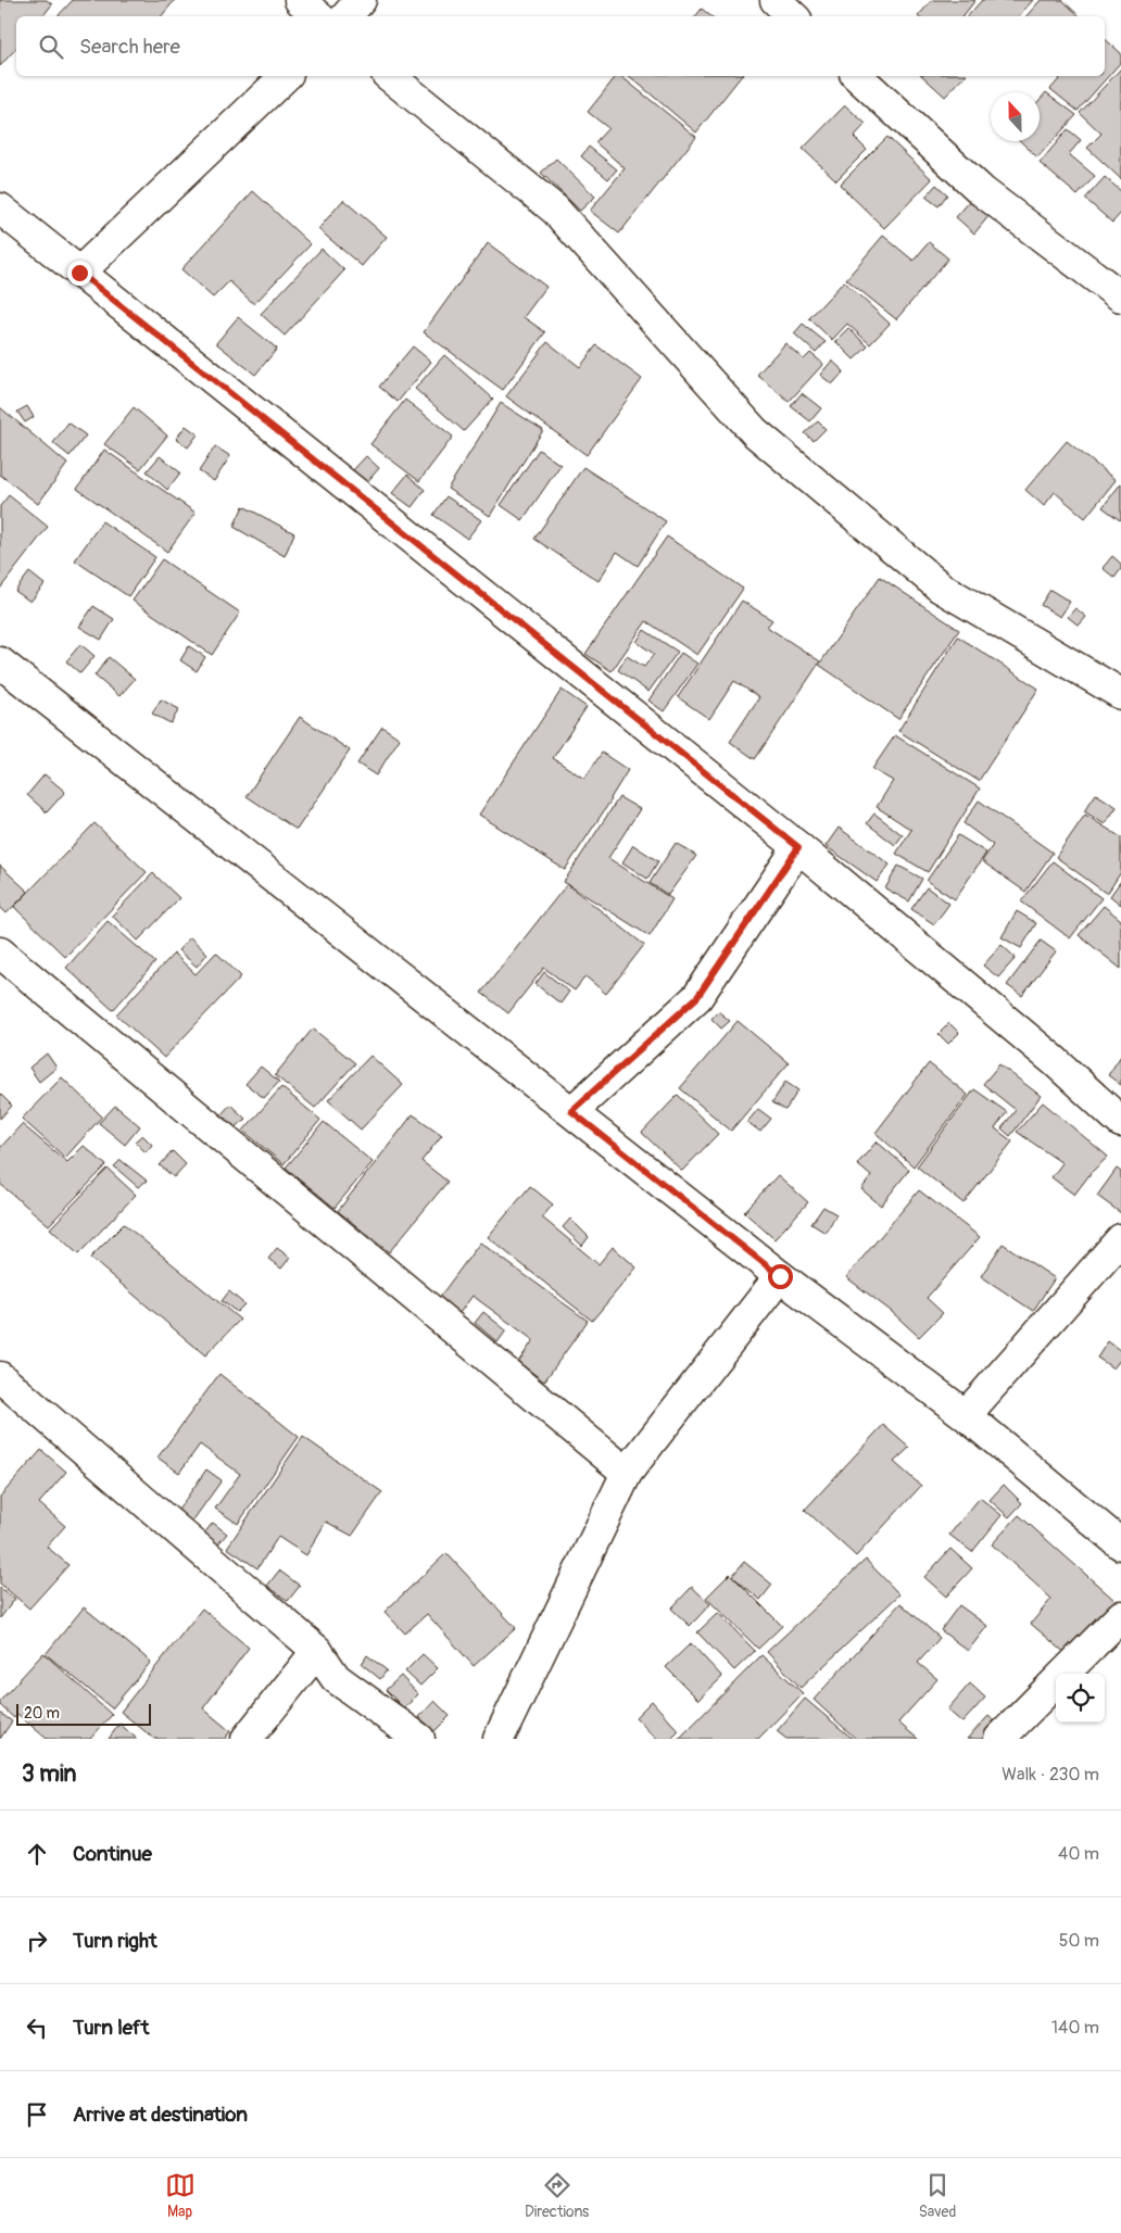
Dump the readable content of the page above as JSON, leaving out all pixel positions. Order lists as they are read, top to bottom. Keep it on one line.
{"scale_bar":"20 m","north":"top","page":{"search":"Search here","scale":"20 m","heading":["3 min","Walk · 230 m"],"list":[["Continue","40 m"],["Turn right","50 m"],["Turn left","140 m"],"Arrive at destination"],"nav":["Map","Directions","Saved"]}}
